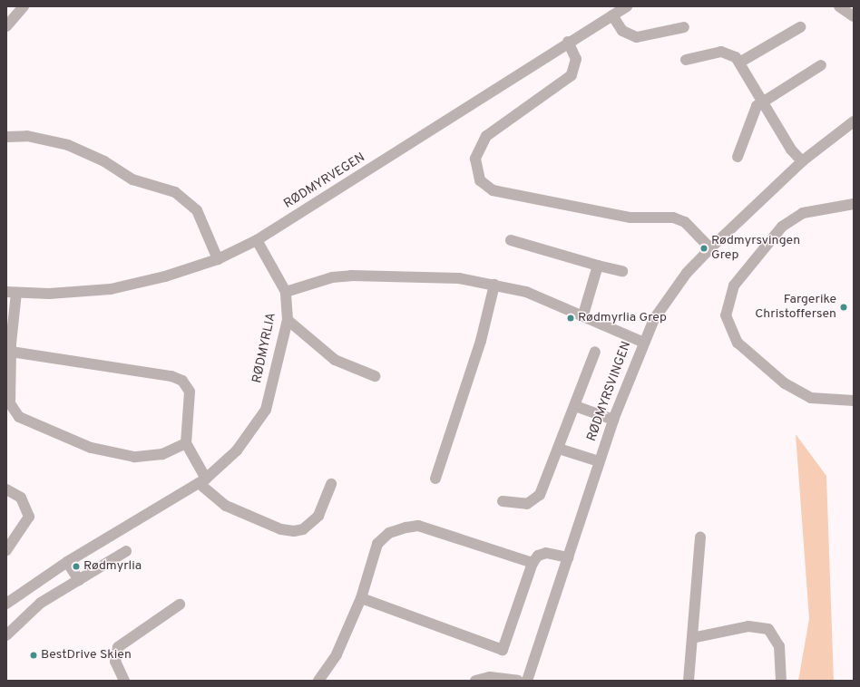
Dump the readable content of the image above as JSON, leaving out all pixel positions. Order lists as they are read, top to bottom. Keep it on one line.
{"streets":{"street":["RØDMYRVEGEN","RØDMYRLIA","RØDMYRSVINGEN"]},"crossings":[["RØDMYRVEGEN","RØDMYRLIA"]],"places":["Rødmyrsvingen Grep","Fargerike Christoffersen","Rødmyrlia Grep","Rødmyrlia","BestDrive Skien"]}
